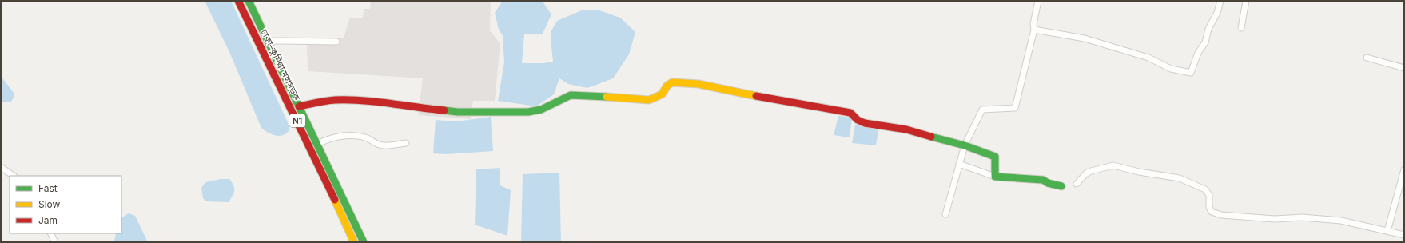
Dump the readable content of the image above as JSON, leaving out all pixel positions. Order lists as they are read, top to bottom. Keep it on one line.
{"streets":{"main road":["ঢাকা–কুমিল্লা মহাসড়ক","N1"]},"legend":["Fast","Slow","Jam"]}
